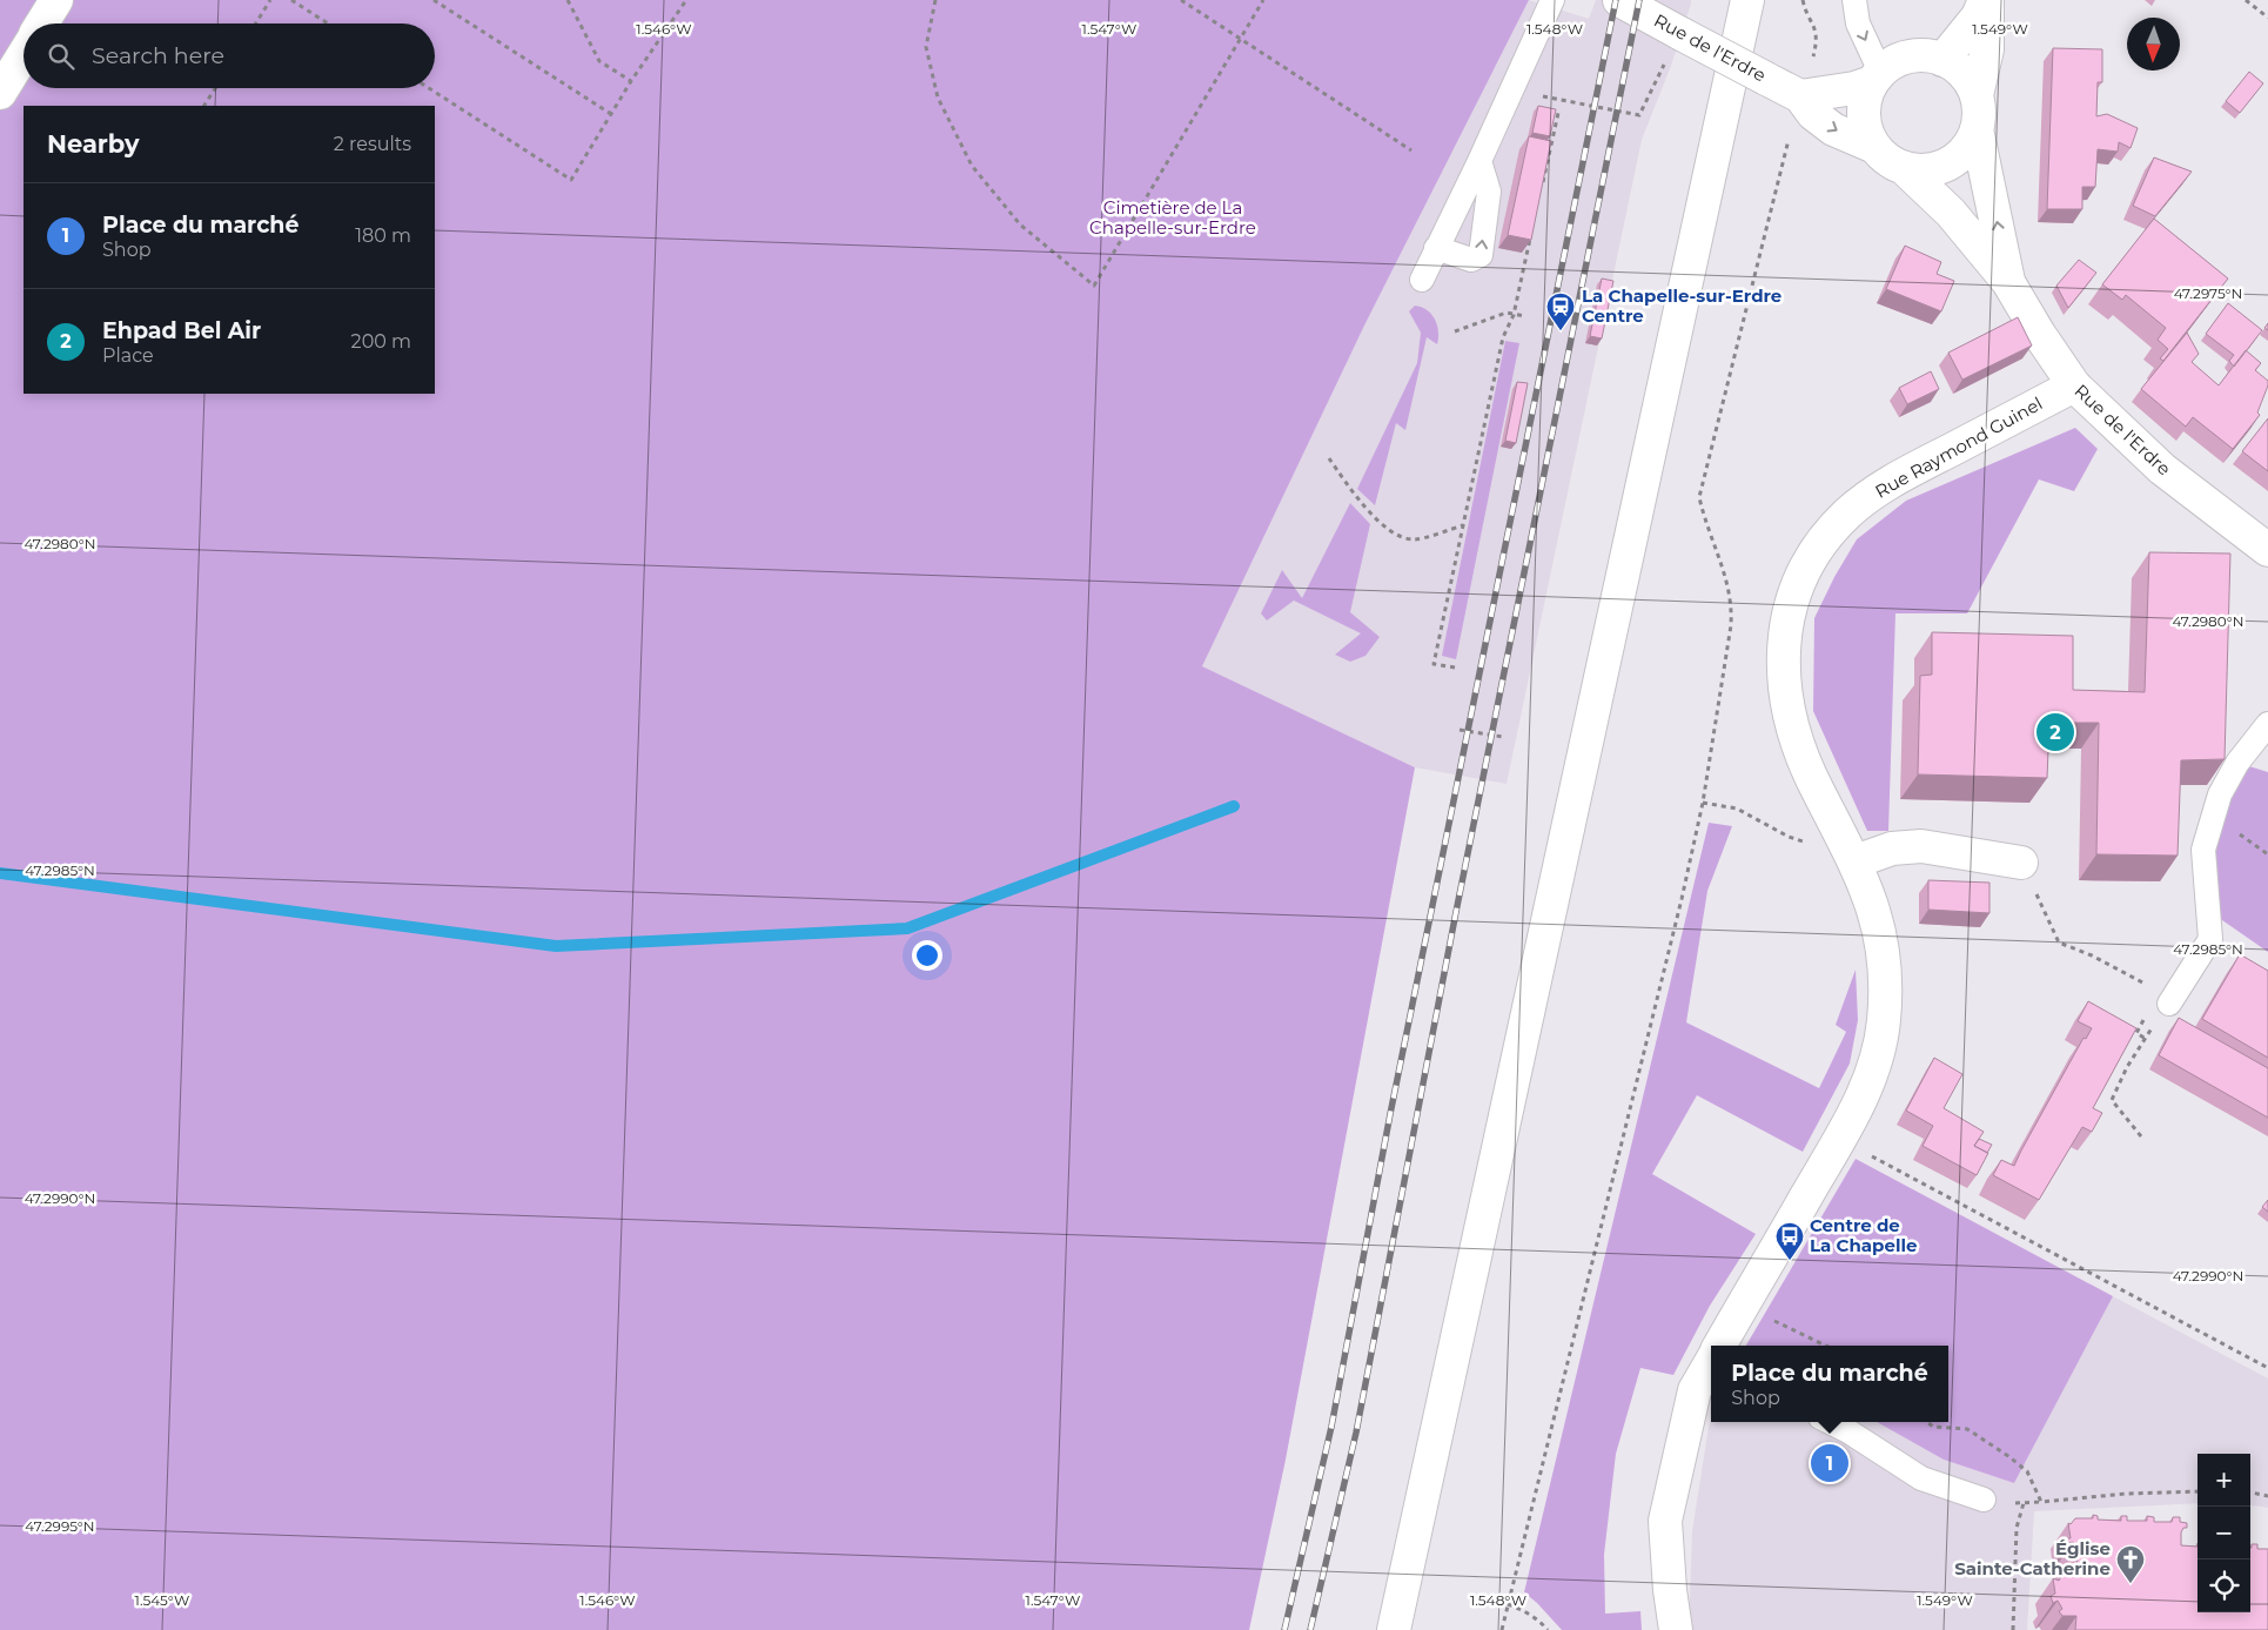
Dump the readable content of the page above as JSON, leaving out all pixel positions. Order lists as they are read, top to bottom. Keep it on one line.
{"streets":{"street":["Rue de l'Erdre","Rue Raymond Guinel"]},"crossings":[["Rue de l'Erdre","Rue Raymond Guinel"]],"parks":["Cimetière de La Chapelle-sur-Erdre"],"places":{"station":["La Chapelle-sur-Erdre Centre"],"bus stop":["Centre de La Chapelle"],"church":["Église Sainte-Catherine"]},"north":"bottom","page":{"search":"Search here","heading":["Nearby","2 results"],"list":[{"mark":"1","name":"Place du marché","note":"Shop","value":"180 m"},{"mark":"2","name":"Ehpad Bel Air","note":"Place","value":"200 m"}],"pins":["2","1"],"popup":["Place du marché","Shop"],"map_buttons":["+","−"]},"coordinates":["1.546°W","1.547°W","1.548°W","1.549°W","47.2975°N","47.2980°N","47.2985°N","47.2990°N","47.2995°N","1.545°W"]}
